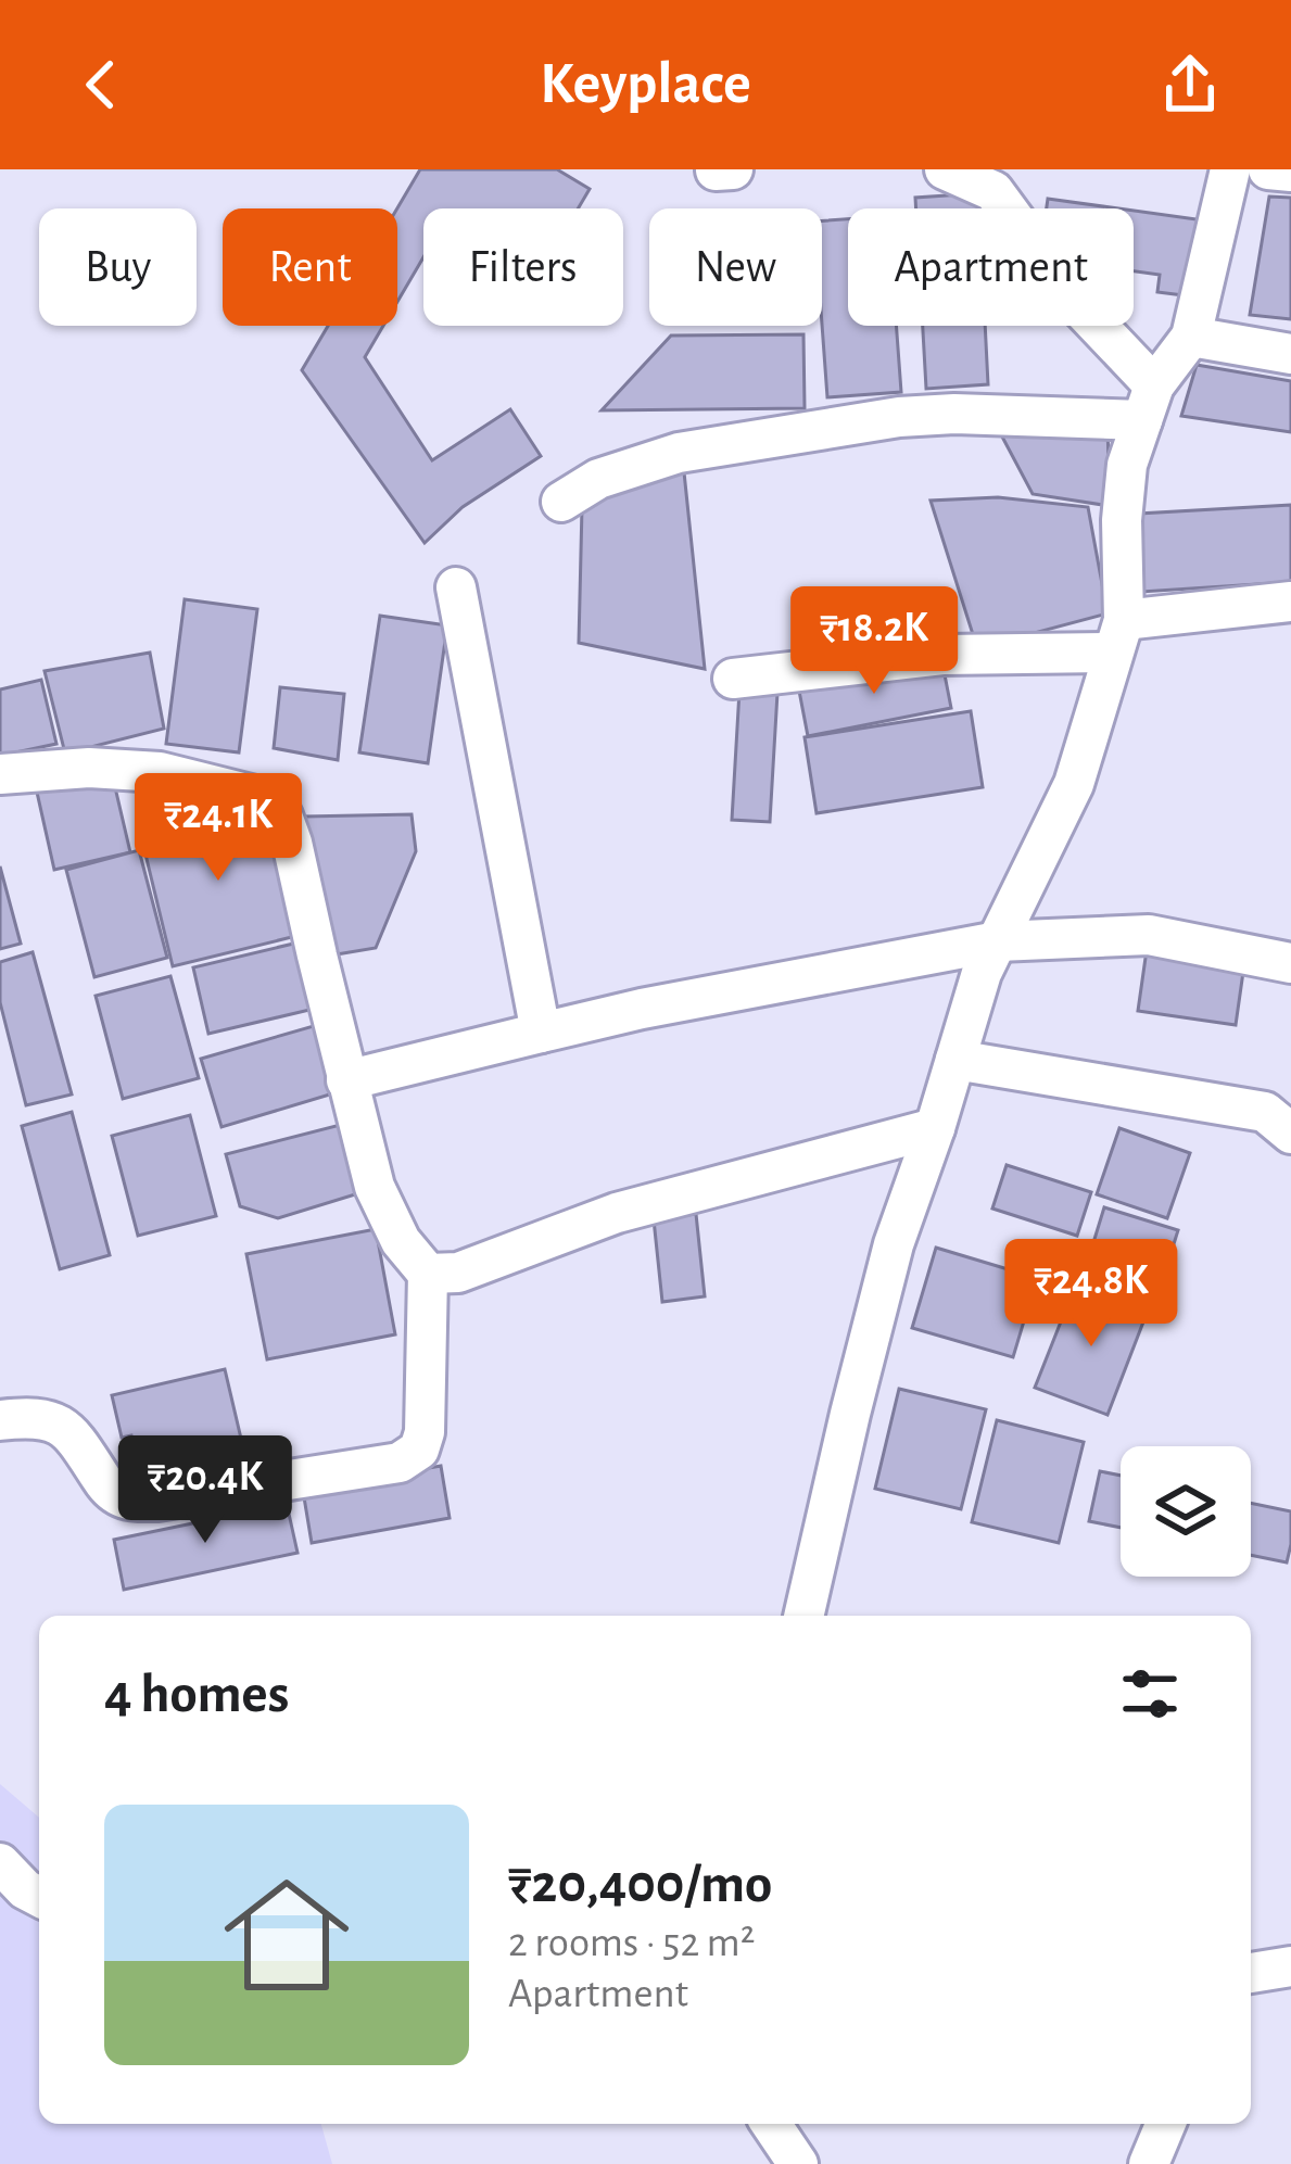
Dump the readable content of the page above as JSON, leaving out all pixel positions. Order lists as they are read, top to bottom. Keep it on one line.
{"page":{"header":"Keyplace","chip":["Buy","Rent","Filters","New","Apartment"],"price":["₹18.2K","₹24.1K","₹24.8K","₹20.4K"],"heading":"4 homes","list":[{"name":"₹20,400/mo","note":"2 rooms · 52 m² · Apartment"}]}}
